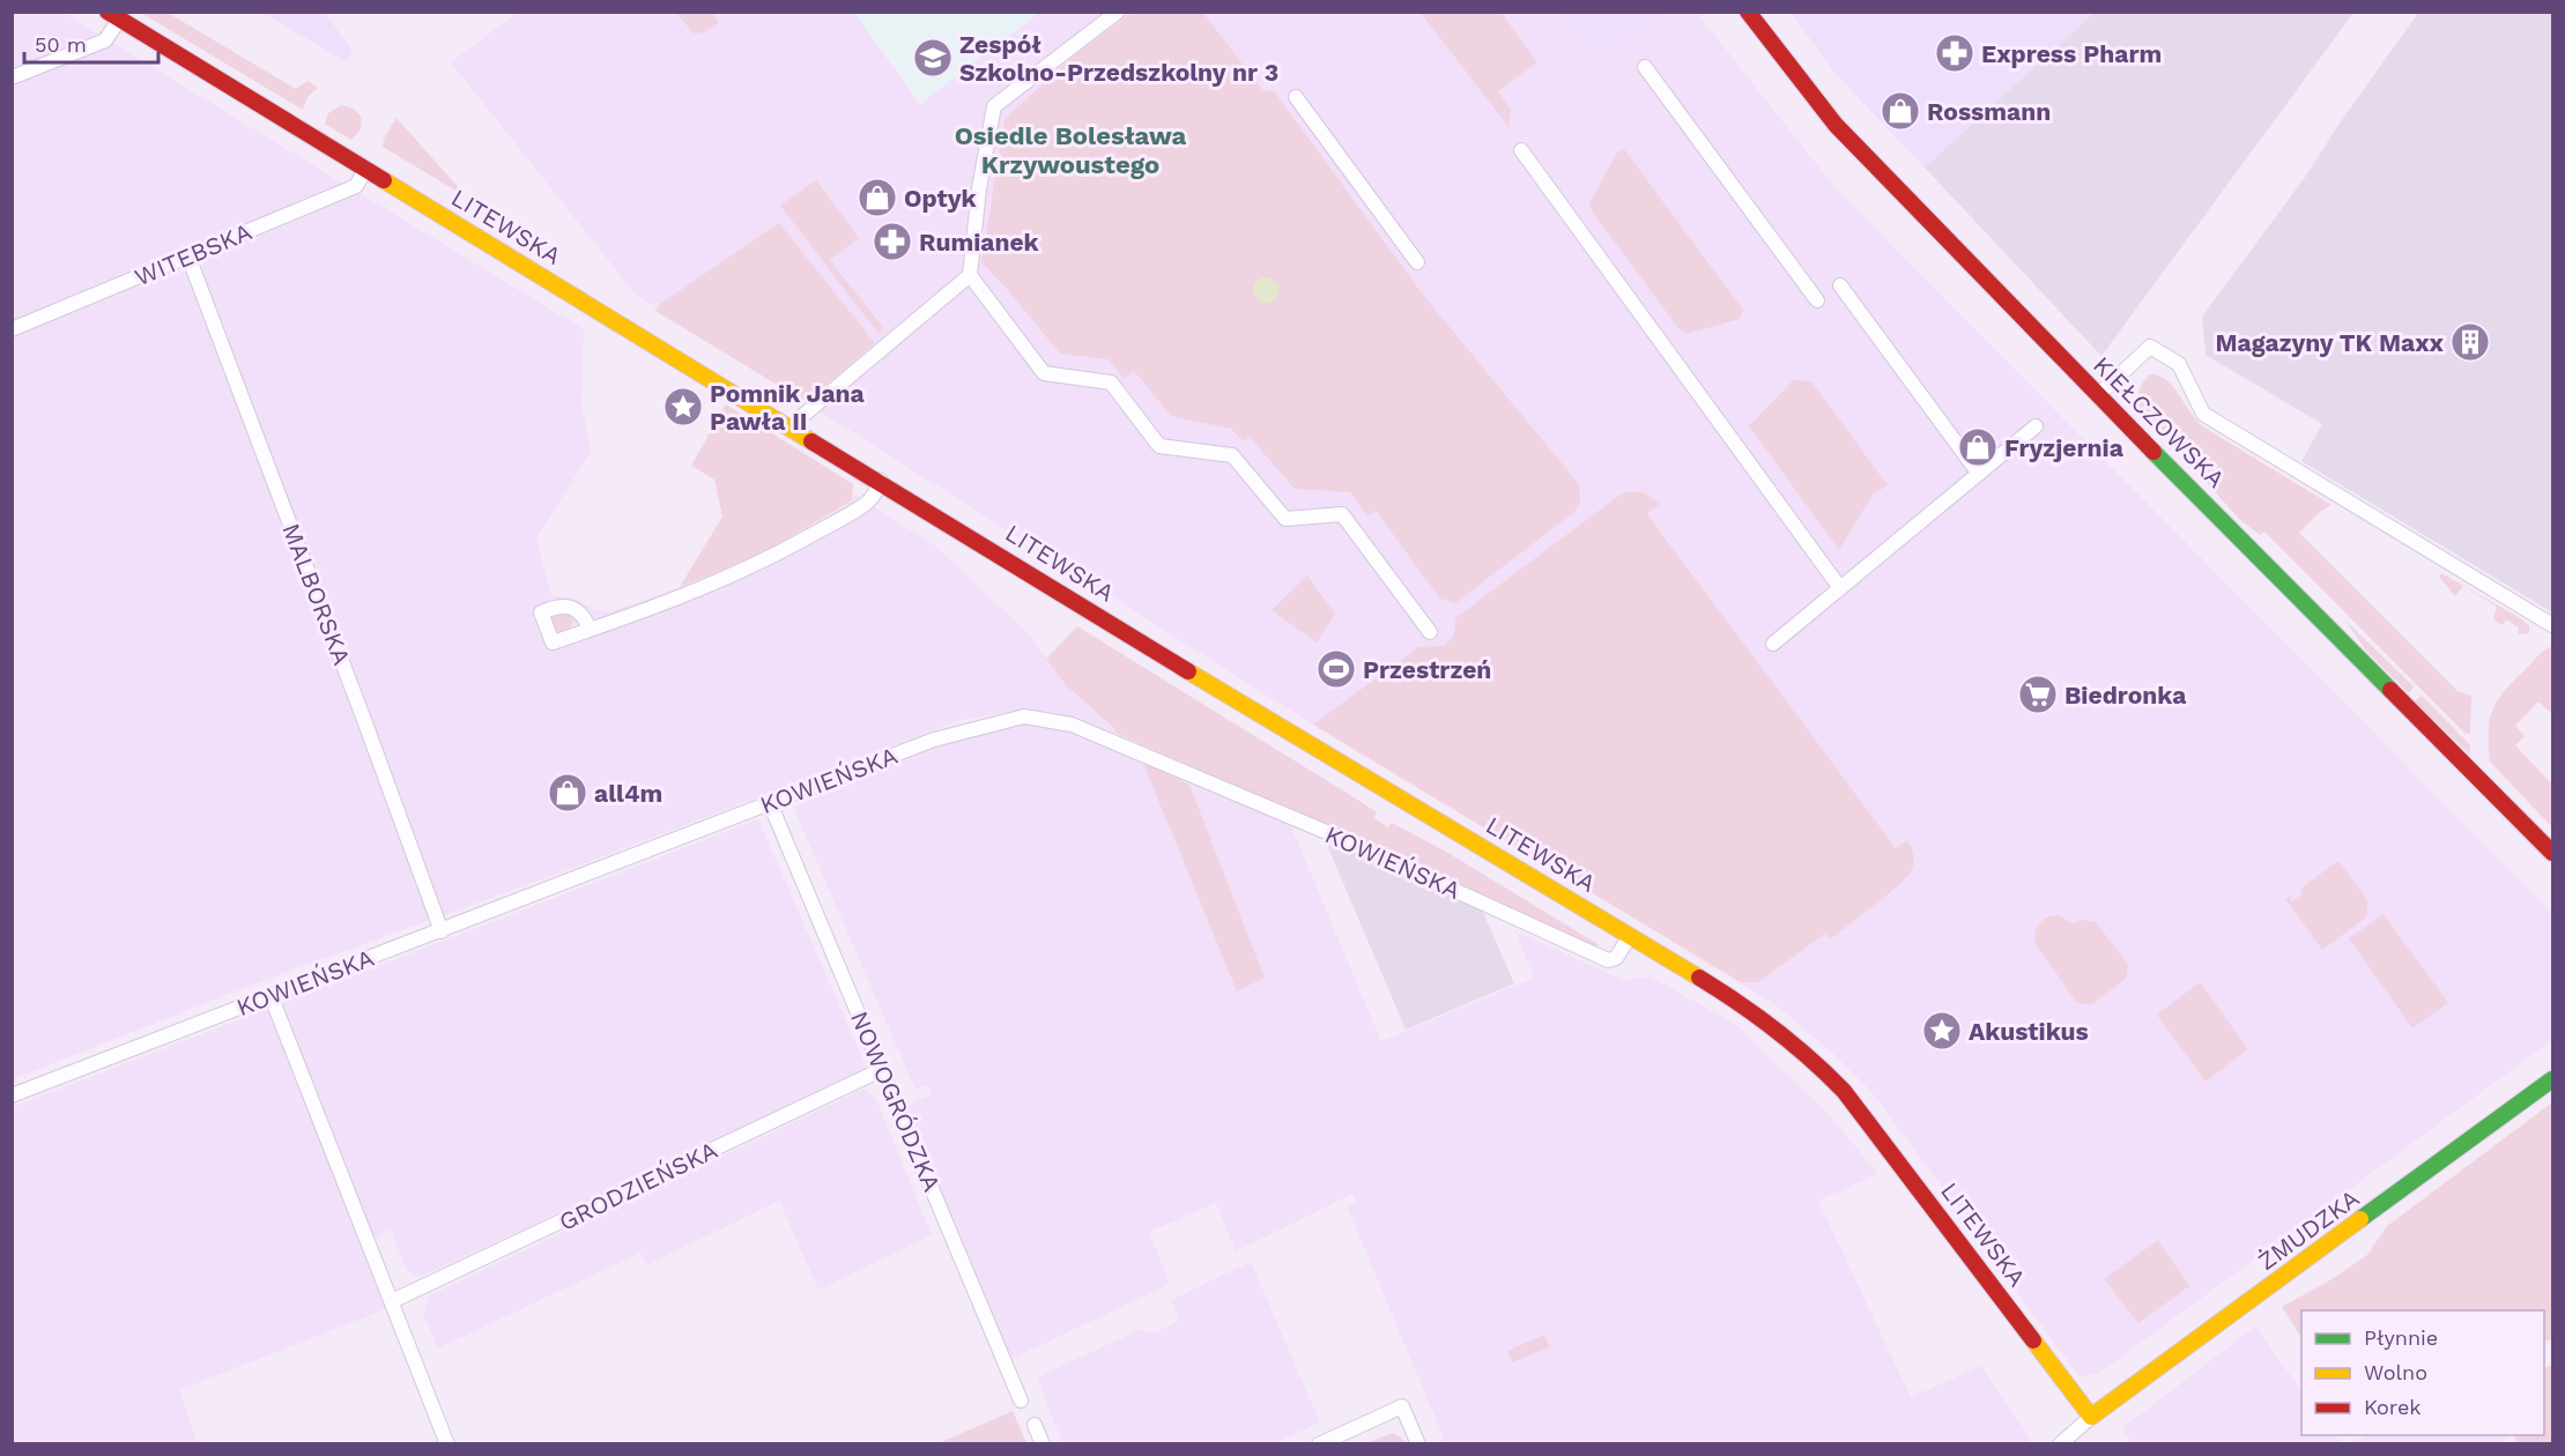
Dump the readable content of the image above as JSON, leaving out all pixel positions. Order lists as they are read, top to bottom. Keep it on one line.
{"streets":{"street":["LITEWSKA","WITEBSKA","KIEŁCZOWSKA","MALBORSKA","KOWIEŃSKA","NOWOGRÓDZKA","GRODZIEŃSKA","ŻMUDZKA"]},"crossings":[["LITEWSKA","WITEBSKA"],["LITEWSKA","KOWIEŃSKA"],["LITEWSKA","ŻMUDZKA"],["WITEBSKA","MALBORSKA"],["MALBORSKA","KOWIEŃSKA"],["KOWIEŃSKA","NOWOGRÓDZKA"],["NOWOGRÓDZKA","GRODZIEŃSKA"]],"districts":["Osiedle Bolesława Krzywoustego"],"places":{"pharmacy":["Express Pharm","Rumianek"],"school or university":["Zespół Szkolno-Przedszkolny nr 3"],"shop":["Rossmann","Optyk","Fryzjernia","all4m"],"building":["Magazyny TK Maxx"],"place":["Pomnik Jana Pawła II","Akustikus"],"sports":["Przestrzeń"],"supermarket":["Biedronka"]},"legend":["Płynnie","Wolno","Korek"],"scale_bar":"50 m"}
